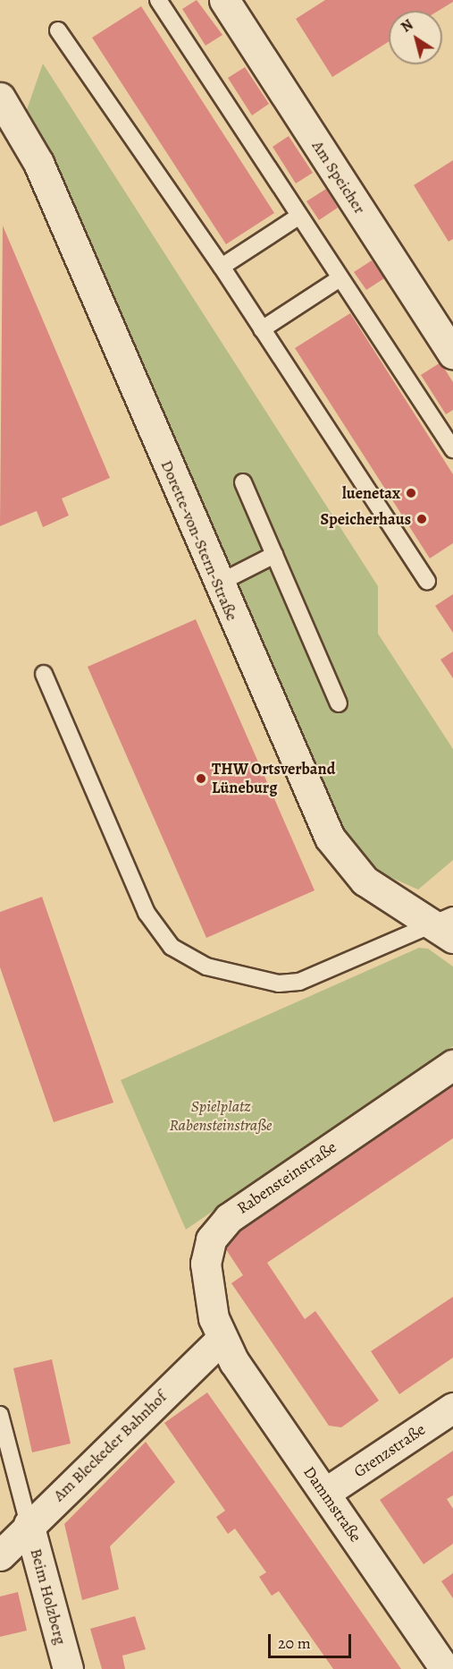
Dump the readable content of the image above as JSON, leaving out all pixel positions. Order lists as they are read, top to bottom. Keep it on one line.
{"streets":{"street":["Am Speicher","Dorette-von-Stern-Straße","Rabensteinstraße","Am Bleckeder Bahnhof","Grenzstraße","Dammstraße","Beim Holzberg"]},"crossings":[["Rabensteinstraße","Am Bleckeder Bahnhof"],["Rabensteinstraße","Dammstraße"],["Am Bleckeder Bahnhof","Dammstraße"],["Am Bleckeder Bahnhof","Beim Holzberg"],["Grenzstraße","Dammstraße"]],"parks":["Spielplatz Rabensteinstraße"],"places":["luenetax","Speicherhaus","THW Ortsverband Lüneburg"],"scale_bar":"20 m","north":"top left"}
